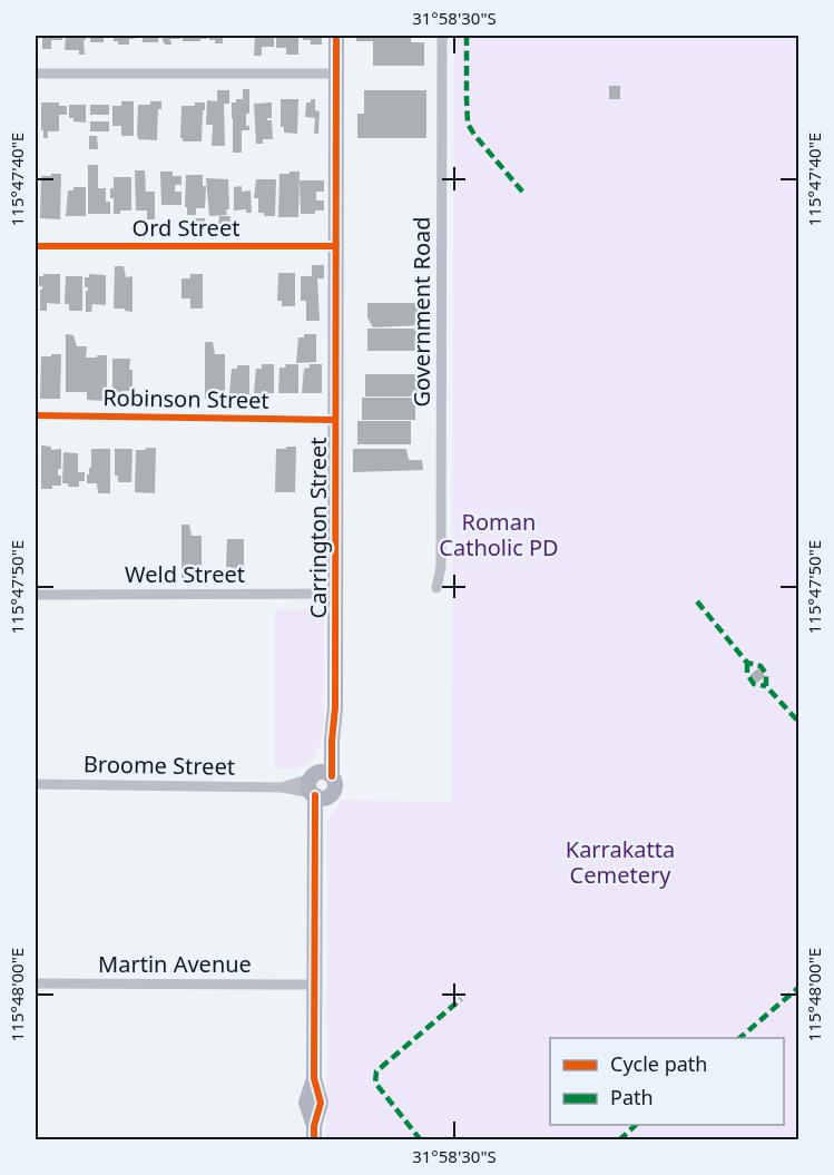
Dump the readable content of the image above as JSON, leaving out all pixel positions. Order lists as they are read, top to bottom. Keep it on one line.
{"streets":{"street":["Ord Street","Government Road","Robinson Street","Carrington Street","Weld Street","Broome Street","Martin Avenue"]},"crossings":[["Ord Street","Carrington Street"],["Robinson Street","Carrington Street"],["Carrington Street","Weld Street"],["Carrington Street","Broome Street"],["Carrington Street","Martin Avenue"]],"parks":["Roman Catholic PD","Karrakatta Cemetery"],"legend":["Cycle path","Path"],"coordinates":["31°58'30\"S","115°47'40\"E","115°47'50\"E","115°48'00\"E"]}
